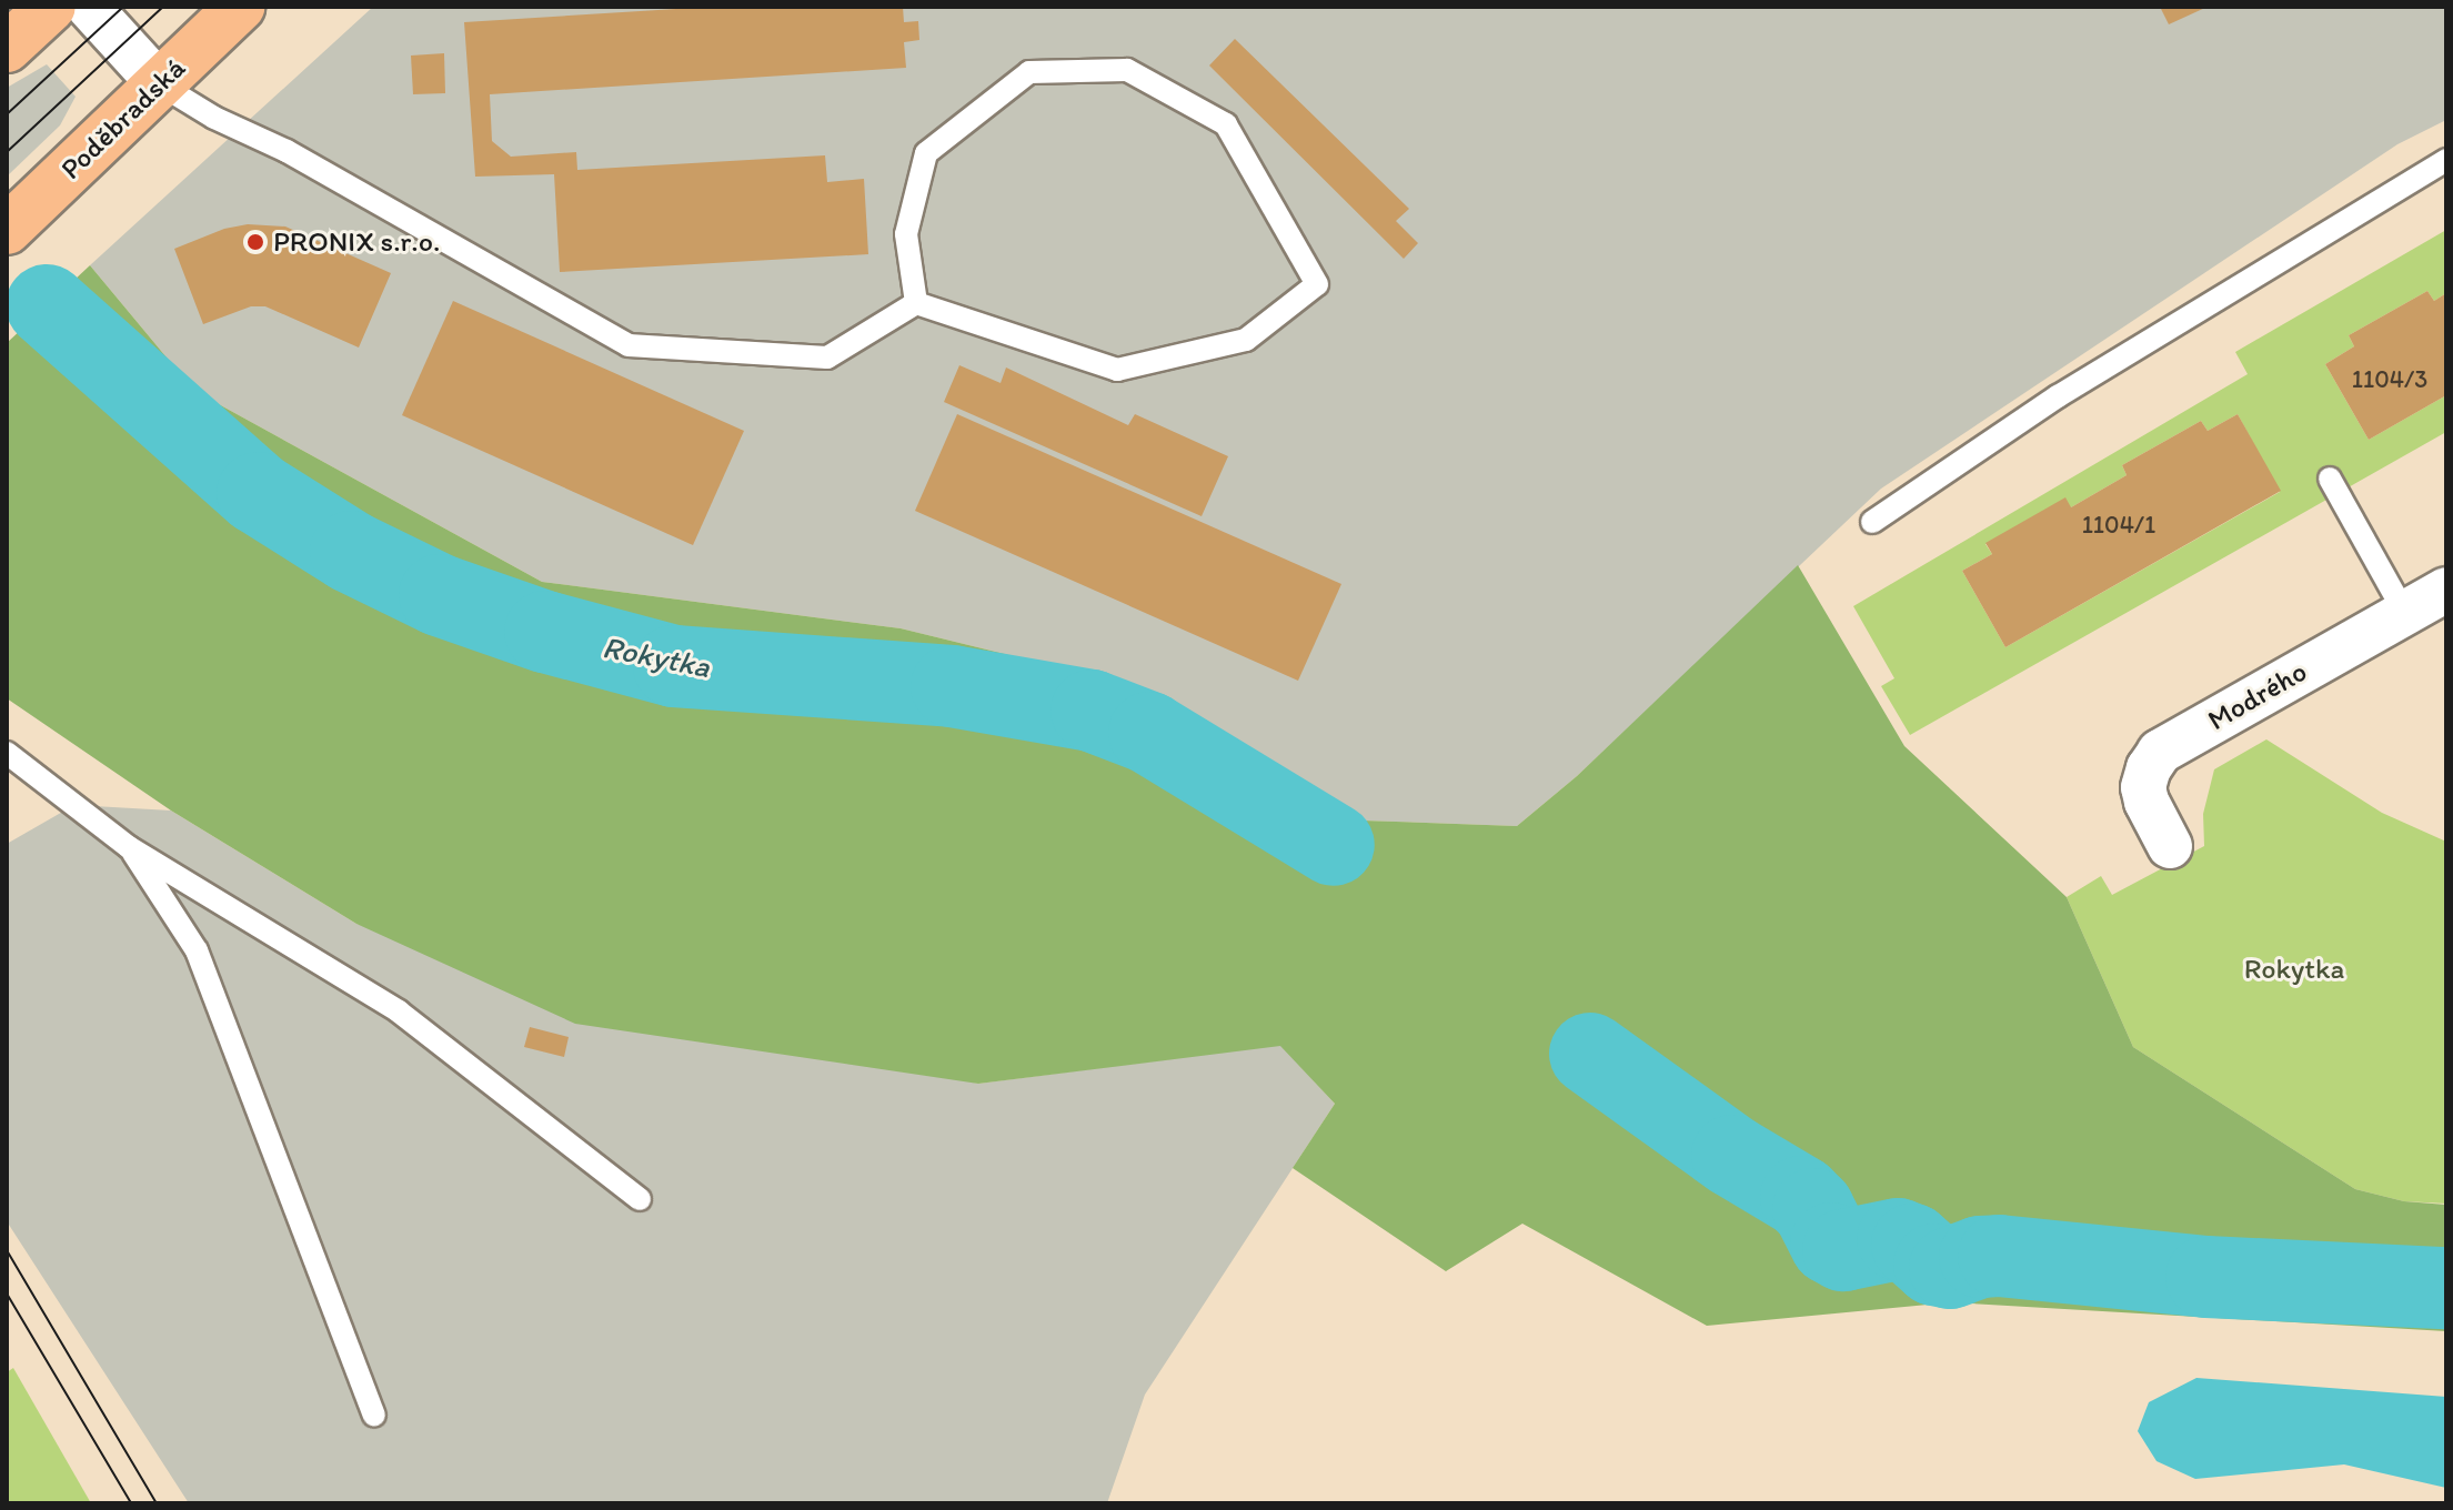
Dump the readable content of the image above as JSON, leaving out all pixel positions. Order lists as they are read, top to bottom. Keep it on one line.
{"streets":{"main road":["Poděbradská"],"street":["Modrého"]},"water":["Rokytka"],"parks":["Rokytka"],"places":["PRONIX s.r.o."],"house_numbers":["1104/3","1104/1"]}
